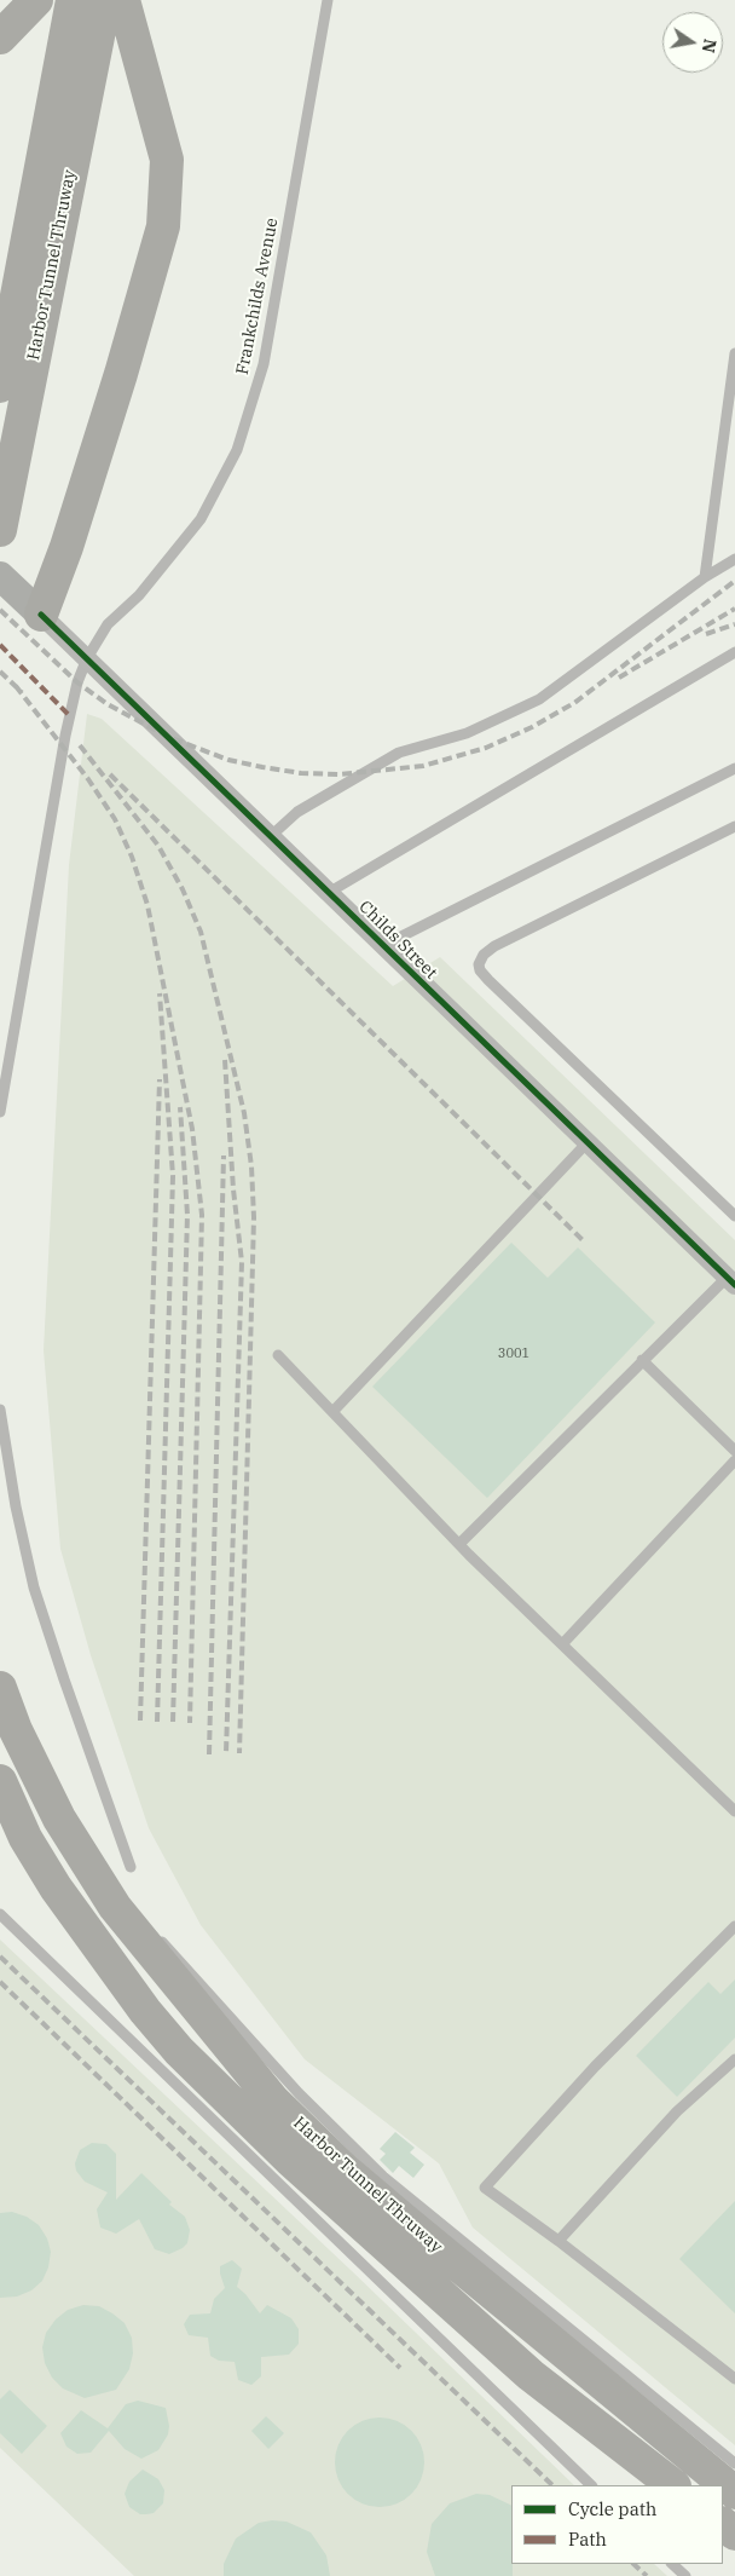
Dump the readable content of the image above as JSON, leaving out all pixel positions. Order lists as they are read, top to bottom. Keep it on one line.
{"streets":{"highway":["Harbor Tunnel Thruway"],"main road":["Childs Street"],"lane":["Frankchilds Avenue"]},"crossings":[["Frankchilds Avenue","Childs Street"]],"house_numbers":["3001"],"legend":["Cycle path","Path"],"north":"right"}
